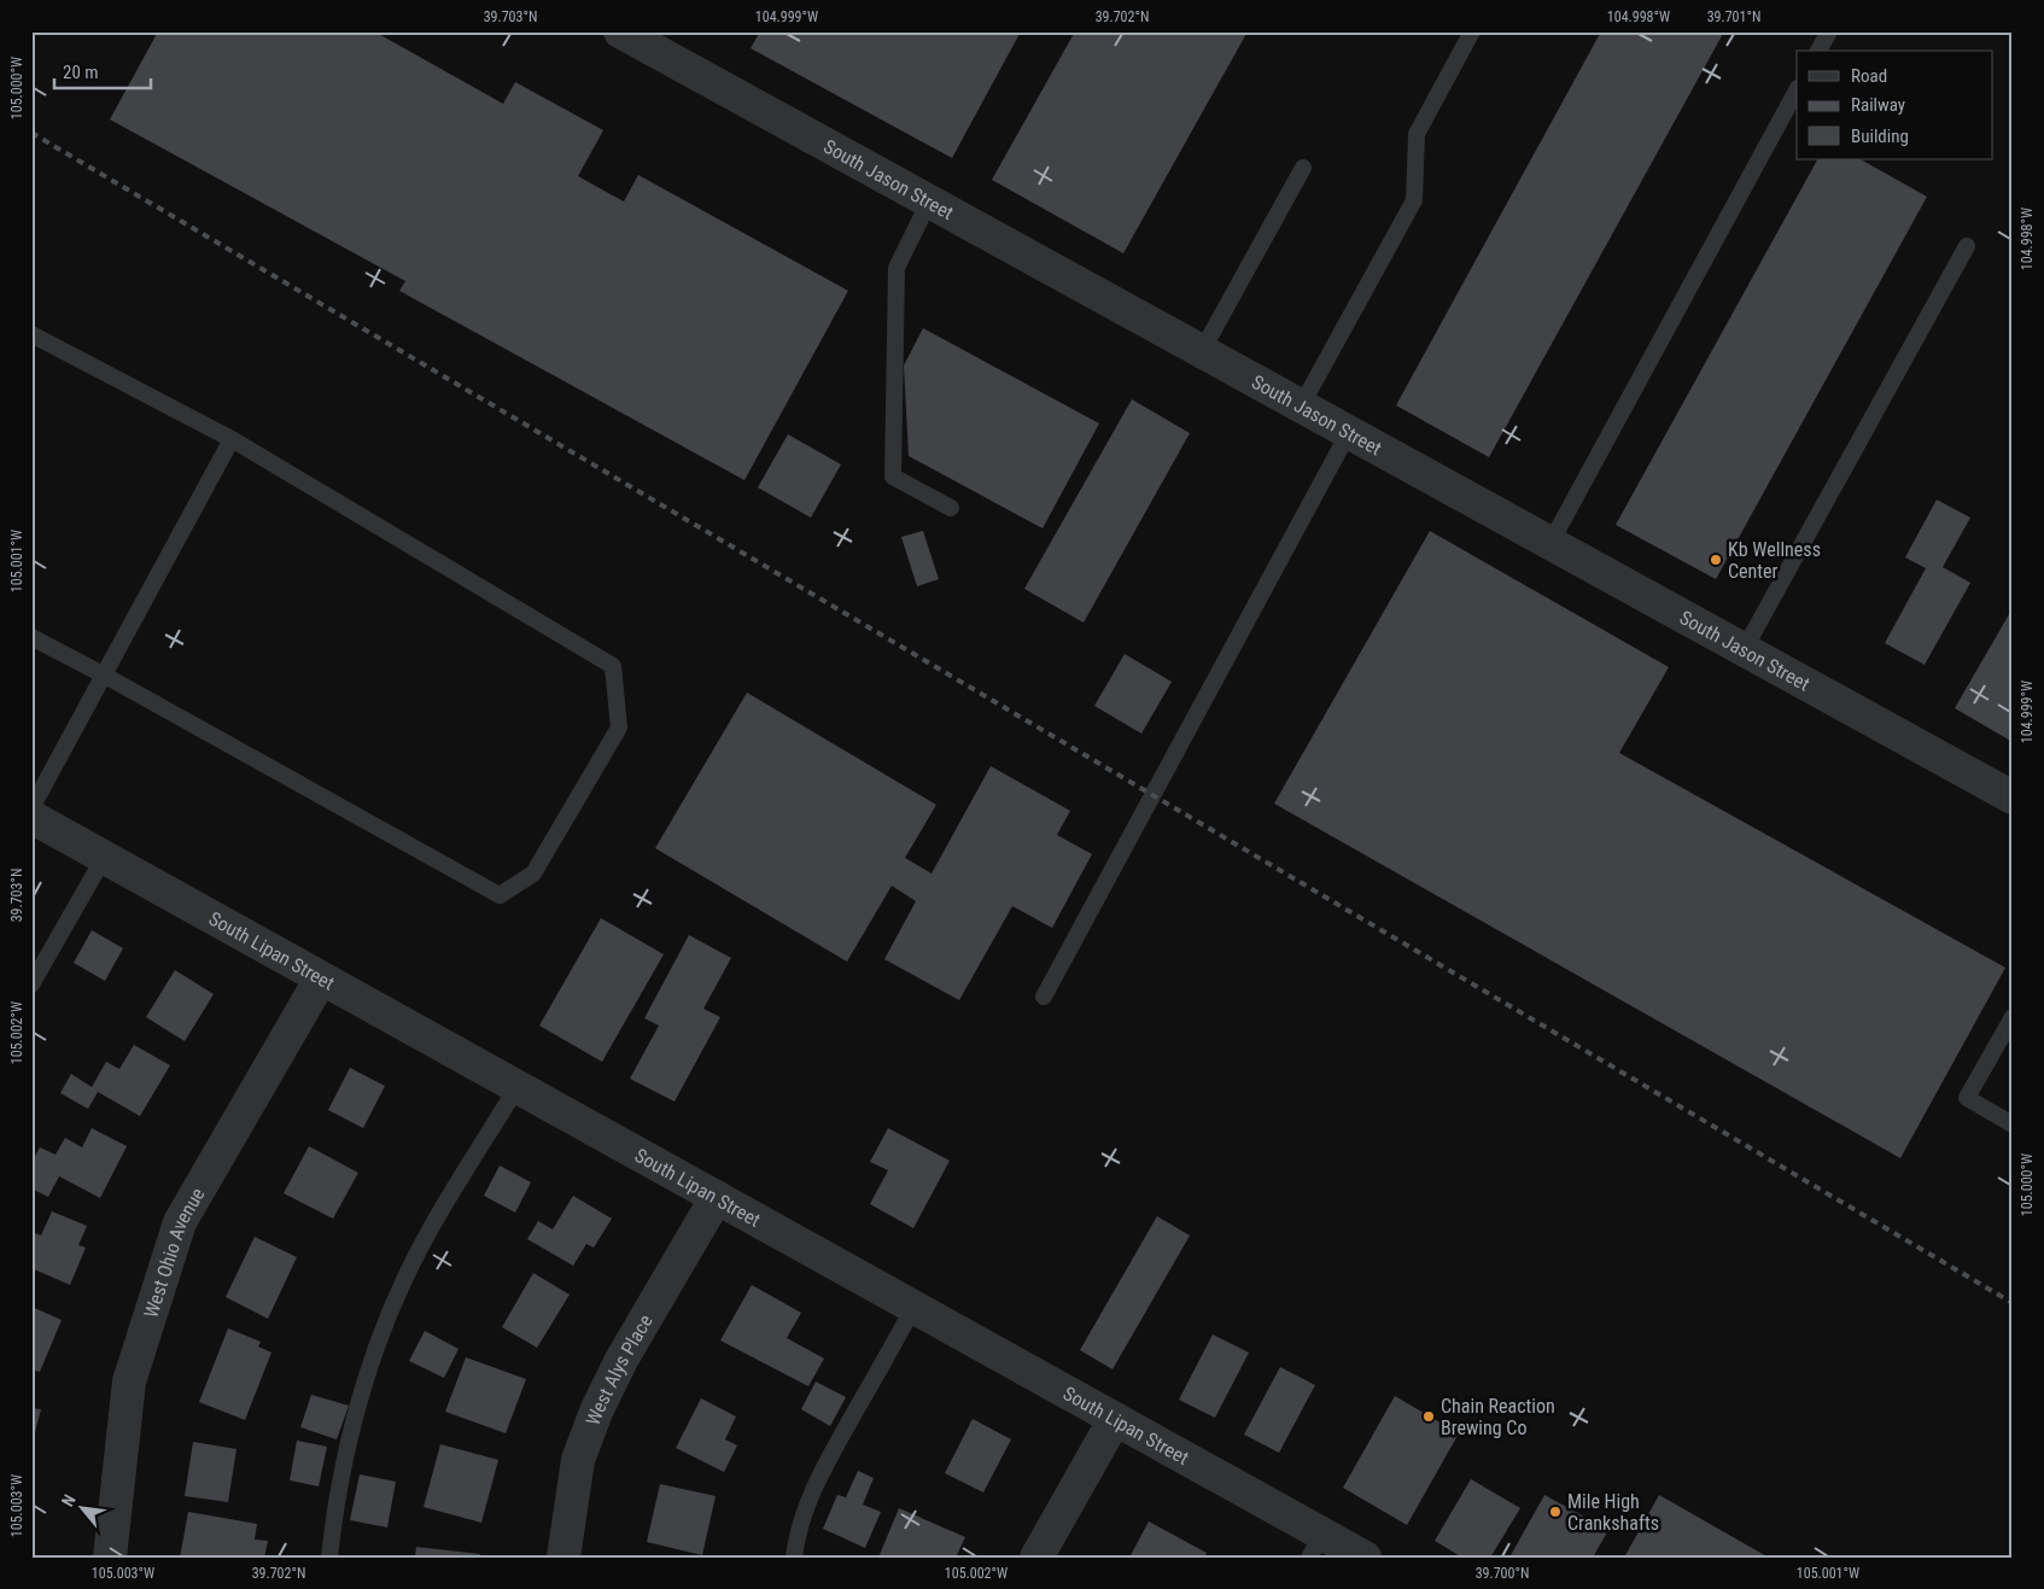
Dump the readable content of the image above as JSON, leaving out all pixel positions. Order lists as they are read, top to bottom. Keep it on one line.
{"streets":{"street":["South Jason Street","South Lipan Street","West Ohio Avenue","West Alys Place"]},"crossings":[["South Lipan Street","West Ohio Avenue"],["South Lipan Street","West Alys Place"]],"places":["Kb Wellness Center","Chain Reaction Brewing Co","Mile High Crankshafts"],"legend":["Road","Railway","Building"],"scale_bar":"20 m","north":"top left","coordinates":["39.703°N","104.999°W","39.702°N","104.998°W","39.701°N","105.000°W","105.001°W","105.002°W","105.003°W","39.700°N"]}
